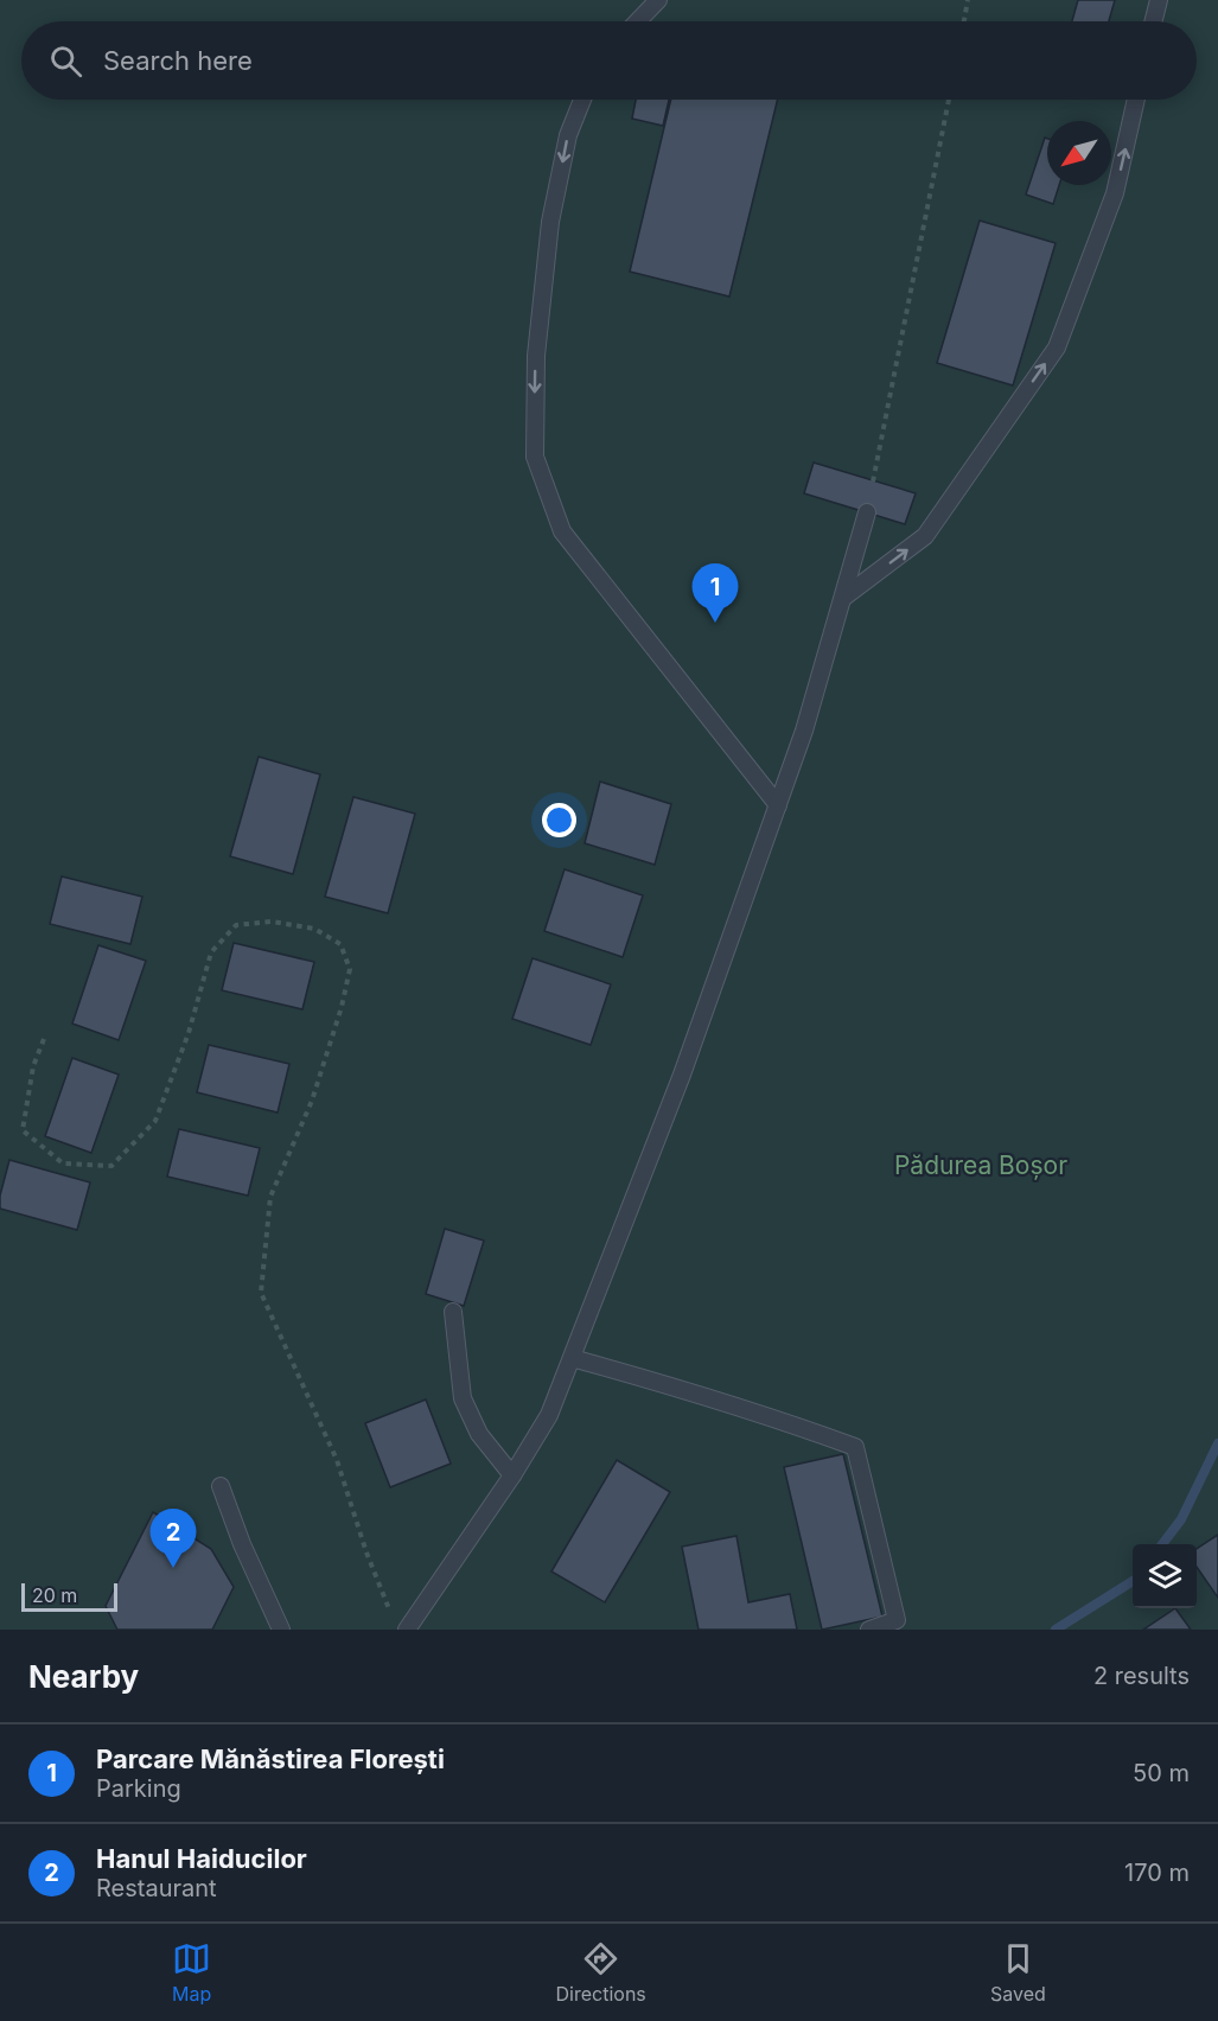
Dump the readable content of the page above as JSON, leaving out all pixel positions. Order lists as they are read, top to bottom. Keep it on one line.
{"parks":["Pădurea Boșor"],"scale_bar":"20 m","north":"bottom left","page":{"search":"Search here","pins":["1","2"],"scale":"20 m","heading":["Nearby","2 results"],"list":[{"mark":"1","name":"Parcare Mănăstirea Florești","note":"Parking","value":"50 m"},{"mark":"2","name":"Hanul Haiducilor","note":"Restaurant","value":"170 m"}],"nav":["Map","Directions","Saved"]}}
